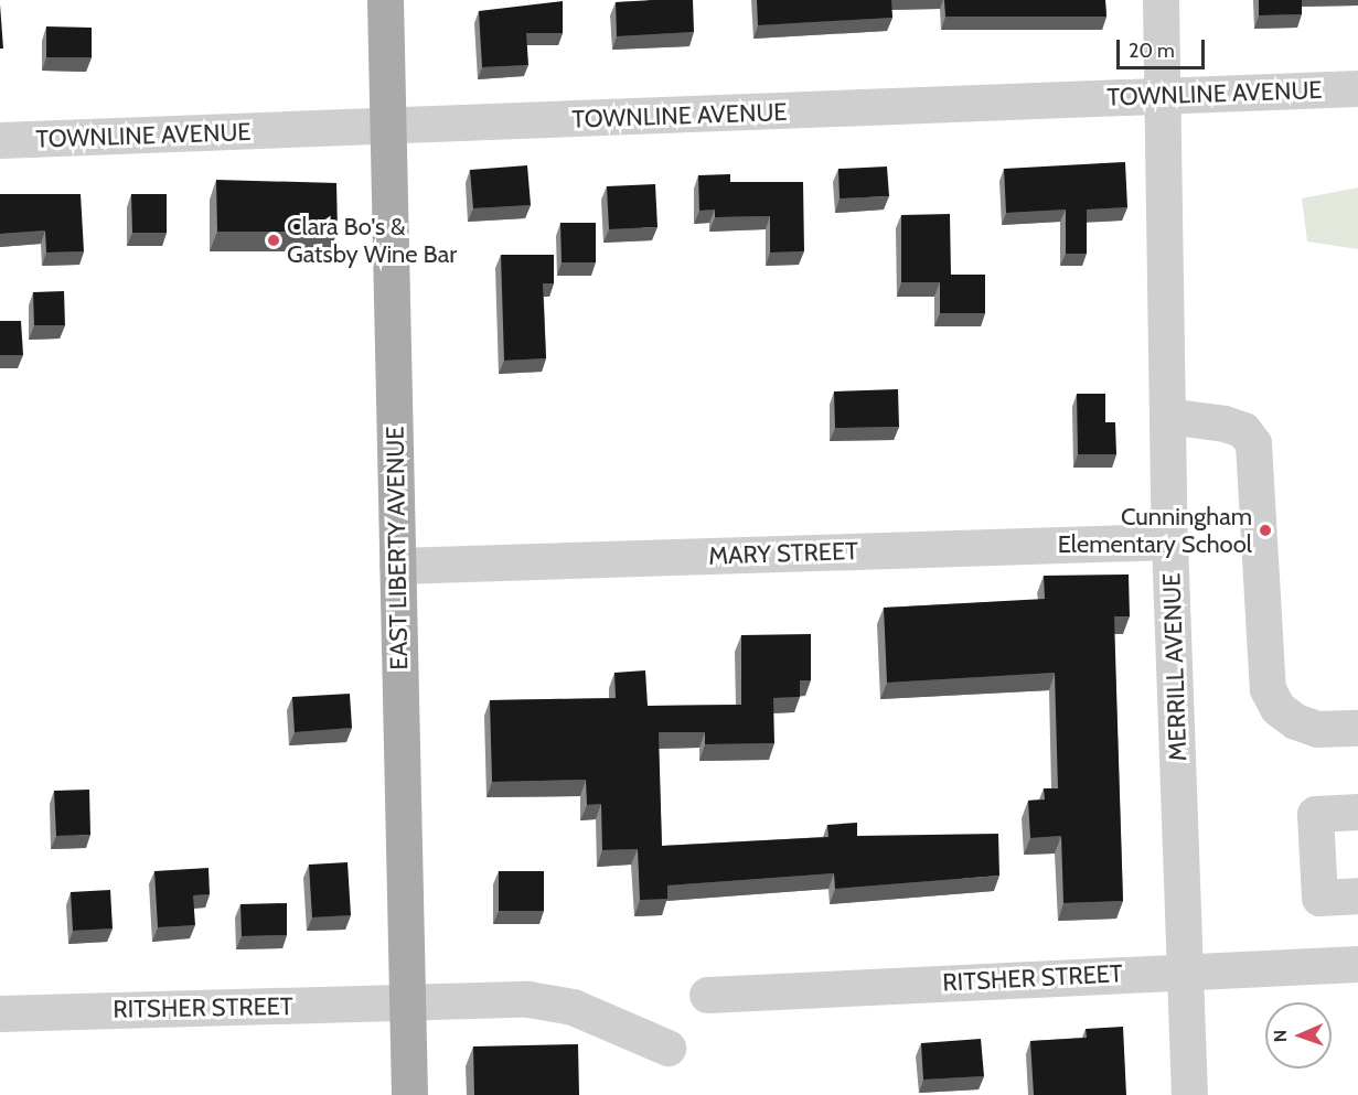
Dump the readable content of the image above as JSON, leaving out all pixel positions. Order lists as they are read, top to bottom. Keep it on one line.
{"streets":{"main road":["EAST LIBERTY AVENUE"],"street":["TOWNLINE AVENUE","MARY STREET","MERRILL AVENUE","RITSHER STREET"]},"crossings":[["TOWNLINE AVENUE","EAST LIBERTY AVENUE"],["TOWNLINE AVENUE","MERRILL AVENUE"],["EAST LIBERTY AVENUE","MARY STREET"],["EAST LIBERTY AVENUE","RITSHER STREET"],["MARY STREET","MERRILL AVENUE"],["MERRILL AVENUE","RITSHER STREET"]],"places":["Clara Bo's & Gatsby Wine Bar","Cunningham Elementary School"],"scale_bar":"20 m","north":"left"}
